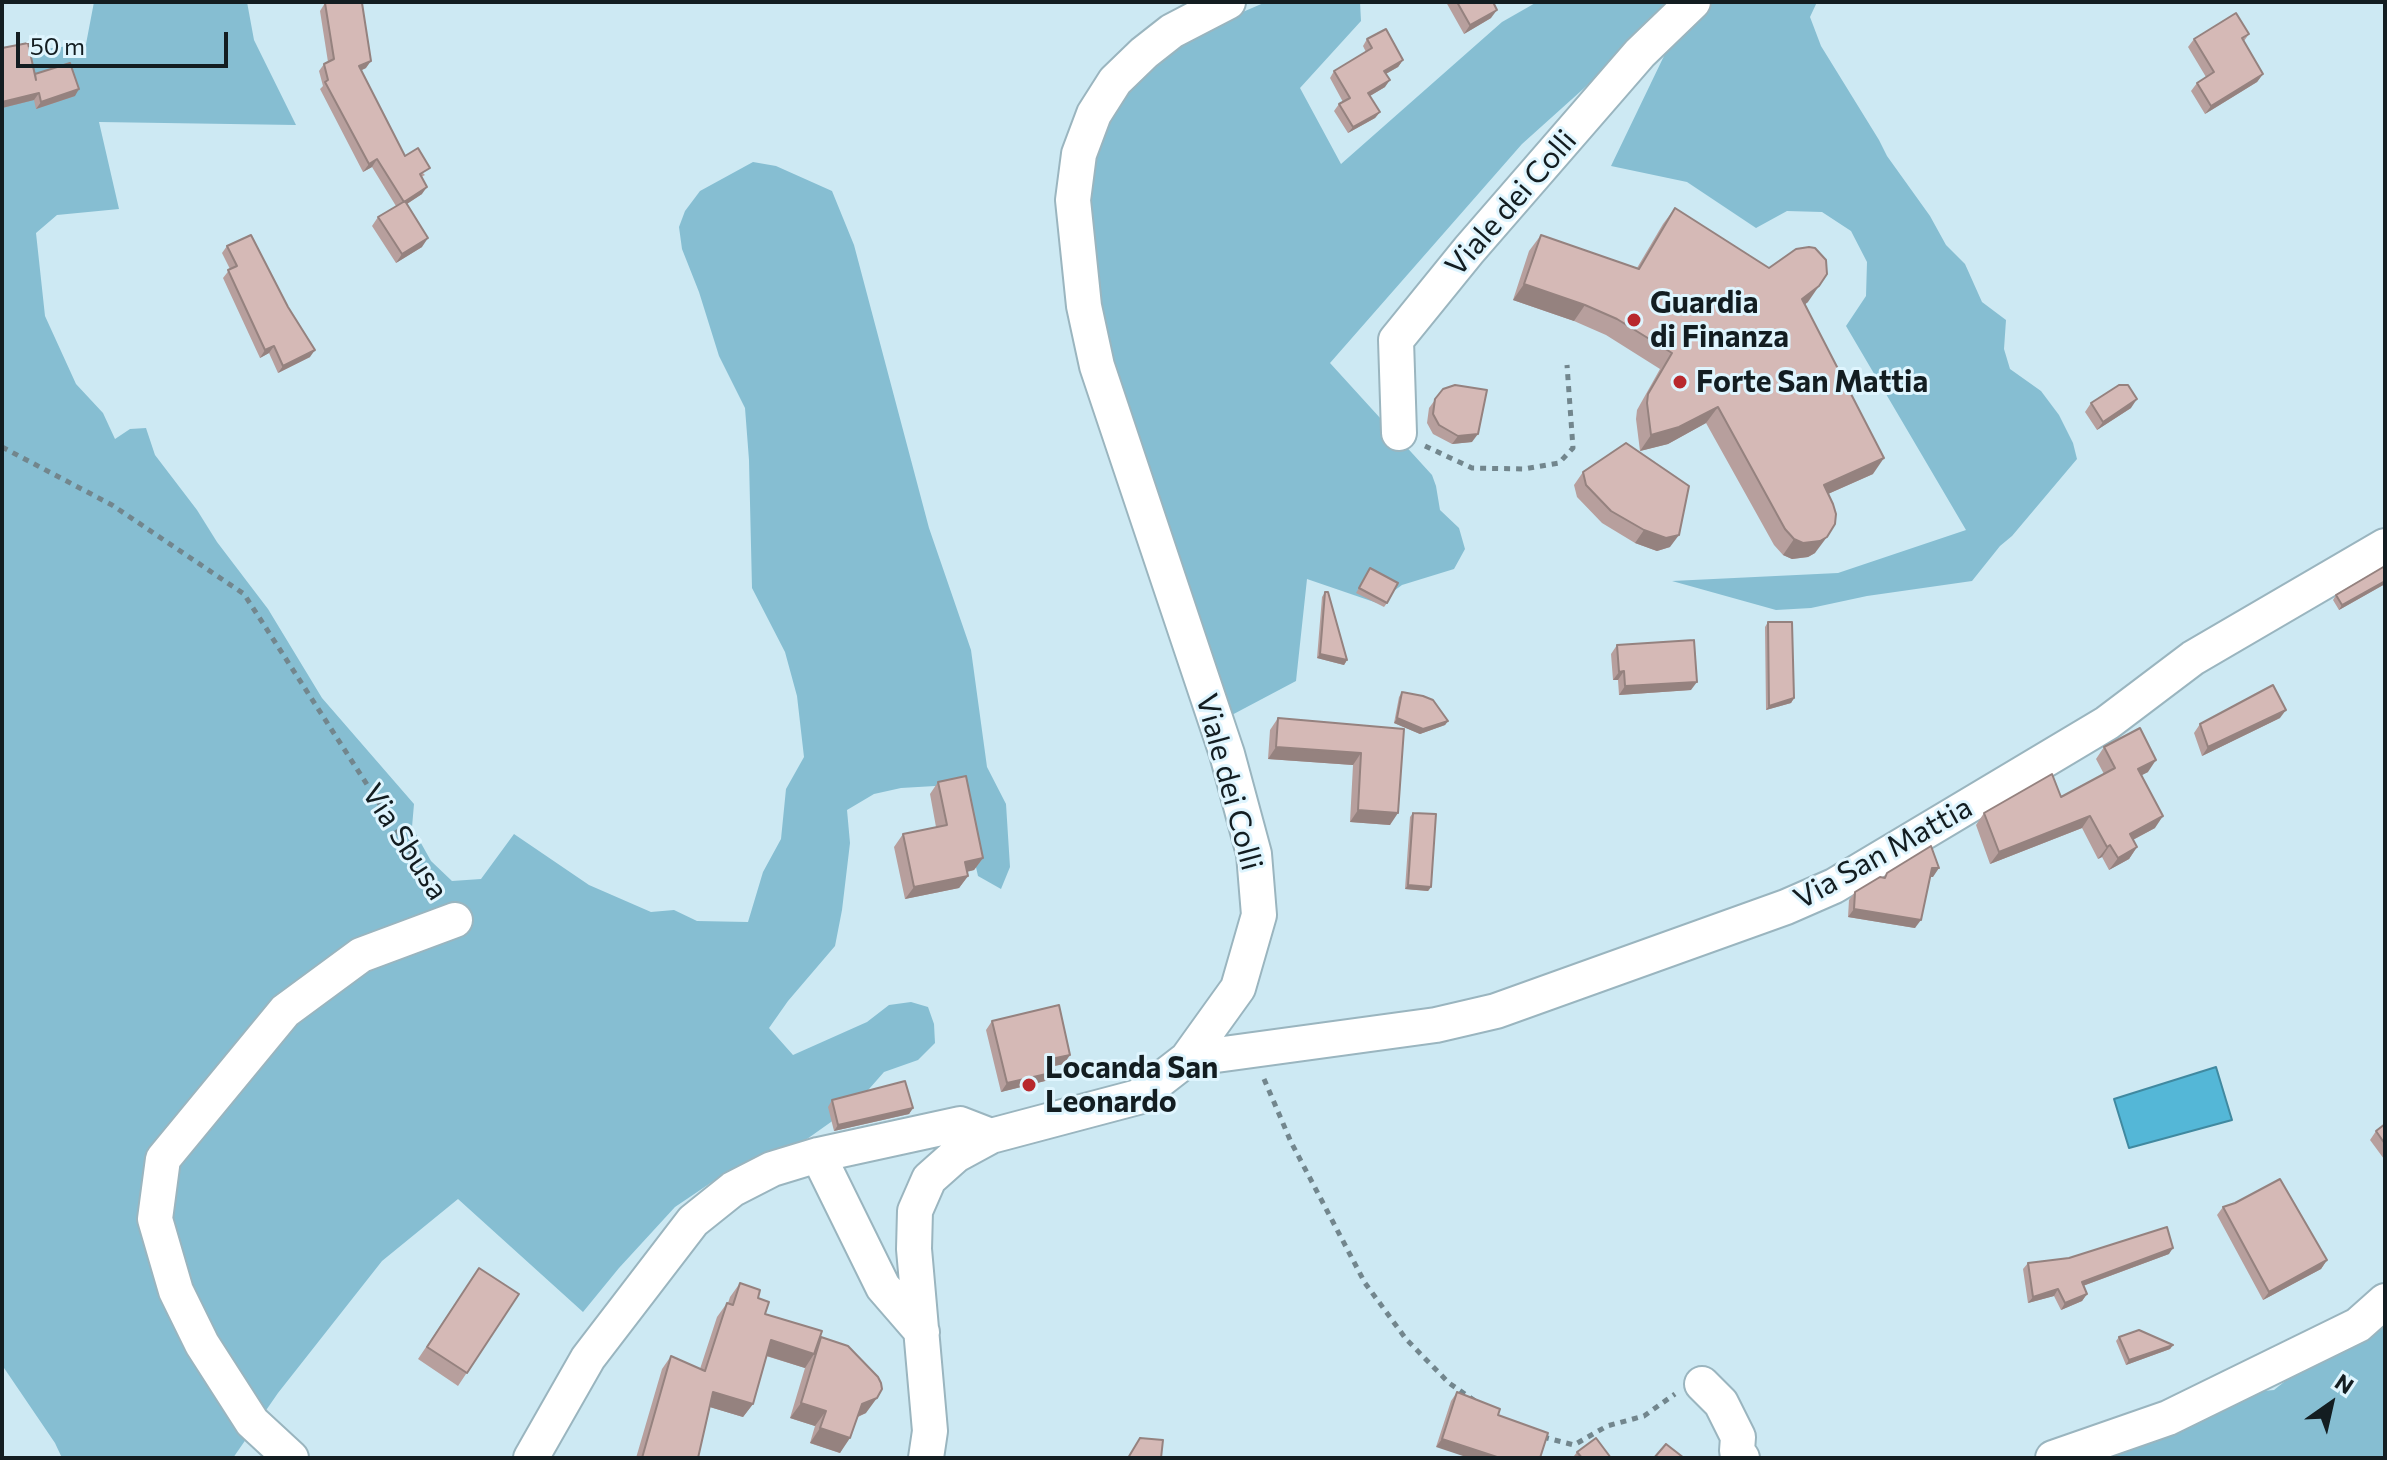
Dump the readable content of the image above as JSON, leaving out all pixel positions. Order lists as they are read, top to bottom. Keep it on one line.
{"streets":{"street":["Viale dei Colli","Via Sbusa","Via San Mattia"]},"crossings":[["Viale dei Colli","Via San Mattia"]],"places":["Guardia di Finanza","Forte San Mattia","Locanda San Leonardo"],"scale_bar":"50 m","north":"top right"}
